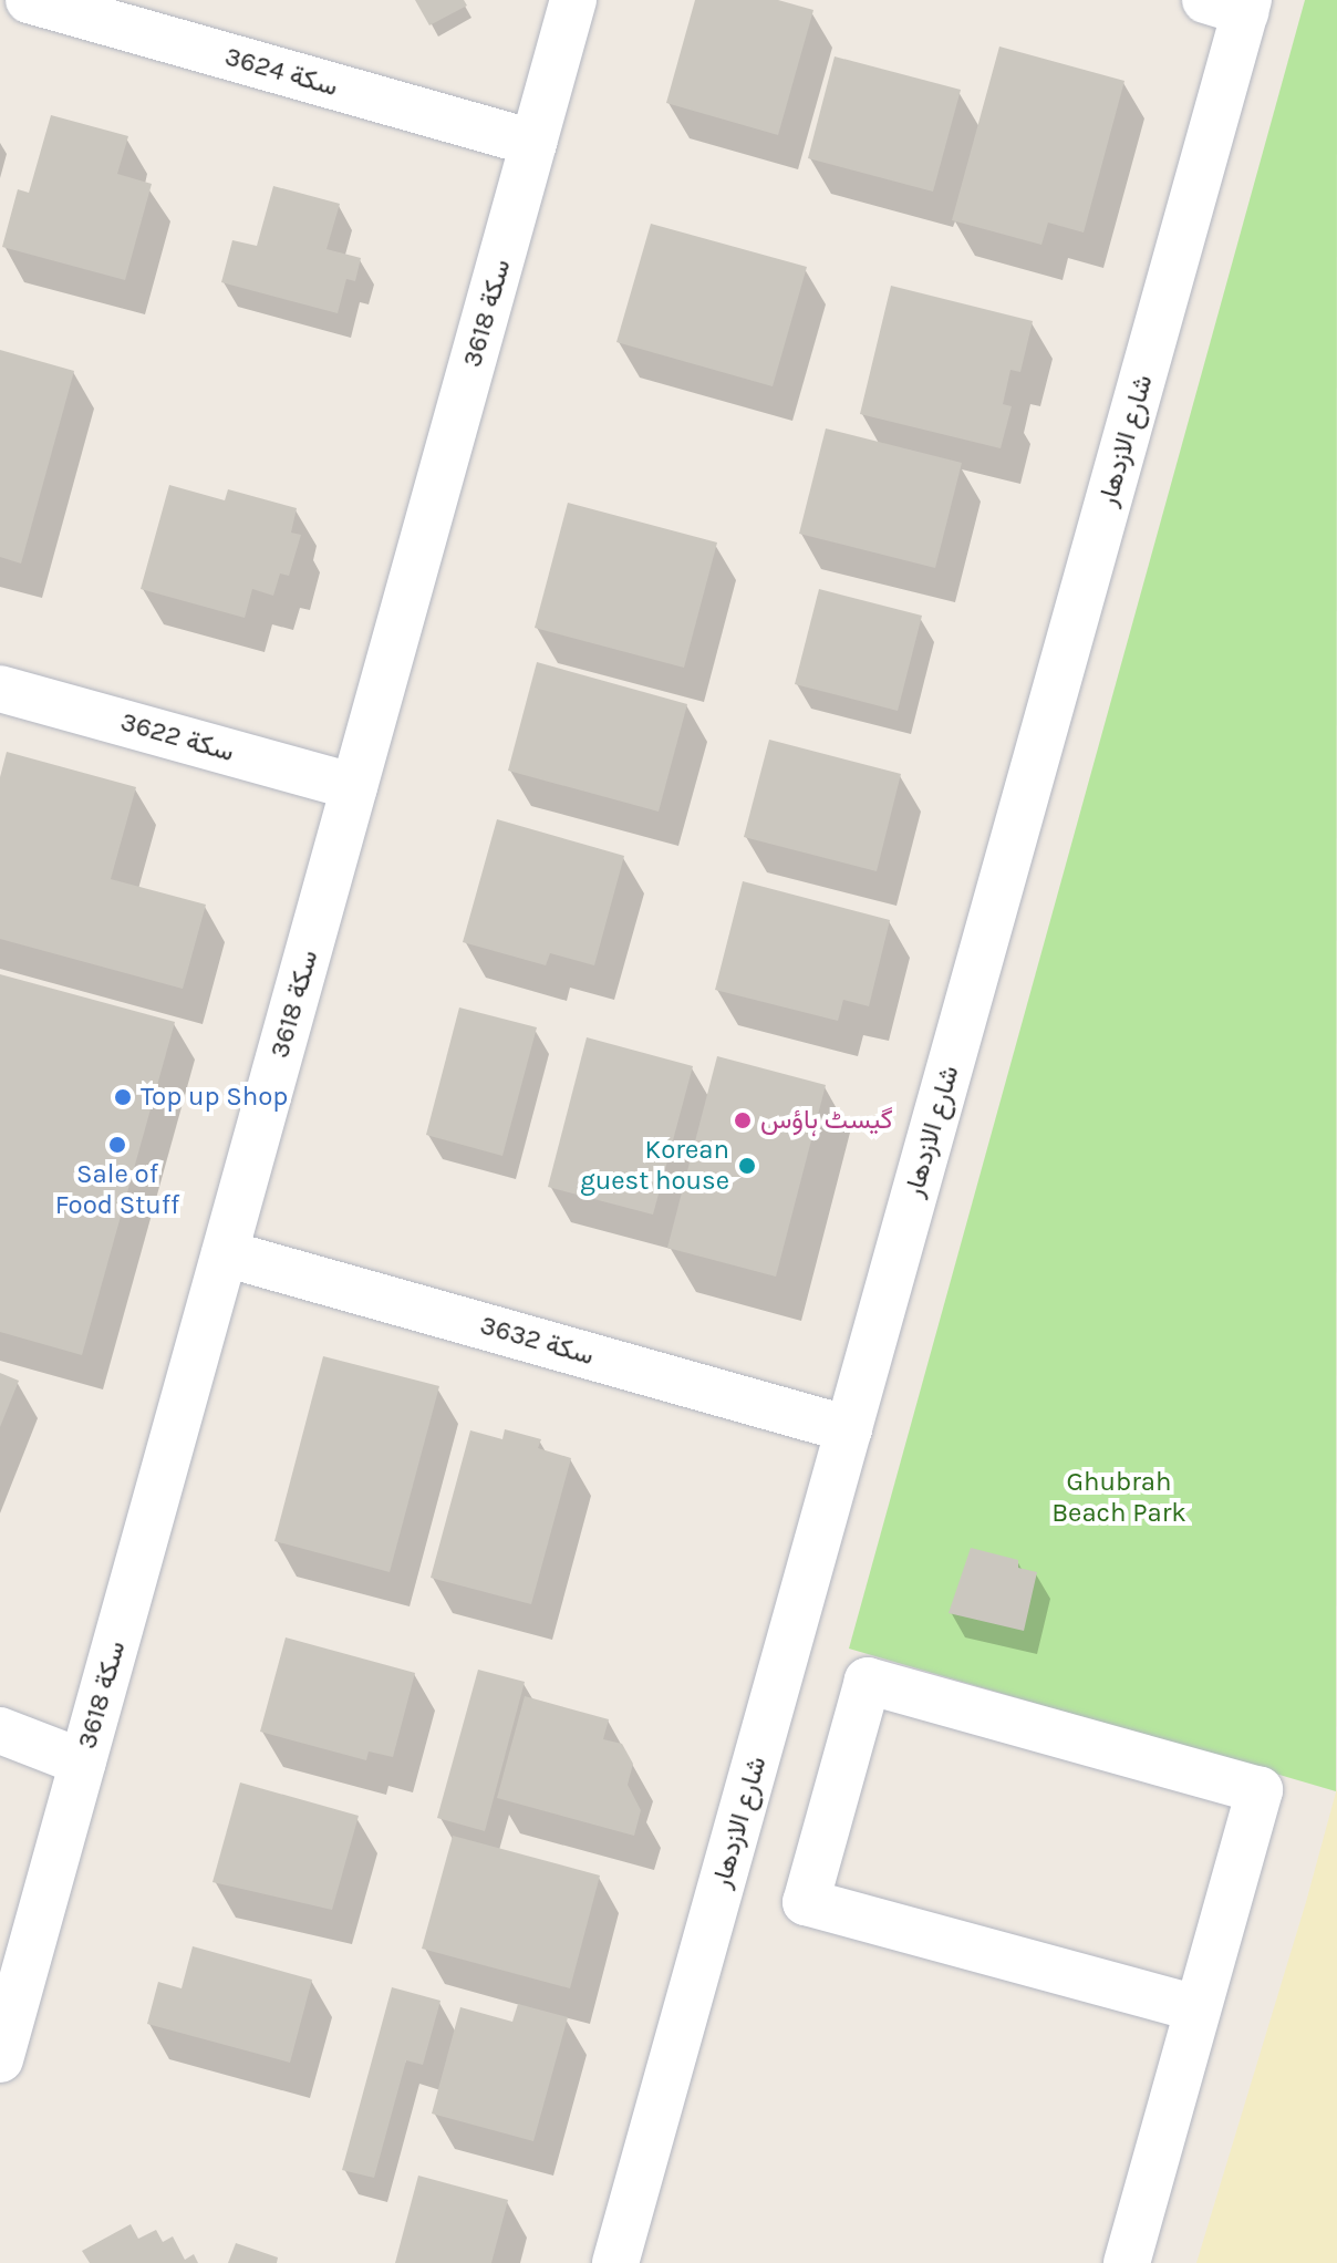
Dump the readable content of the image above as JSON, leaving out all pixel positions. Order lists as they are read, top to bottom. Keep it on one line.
{"streets":{"street":["سكة 3624","سكة 3618","شارع الازدهار","سكة 3622","سكة 3632"]},"crossings":[["سكة 3624","سكة 3618"],["سكة 3618","سكة 3622"],["سكة 3618","سكة 3632"],["شارع الازدهار","سكة 3632"]],"parks":["Ghubrah Beach Park"],"places":["Top up Shop","گیسٹ ہاؤس","Sale of Food Stuff","Korean guest house"]}
